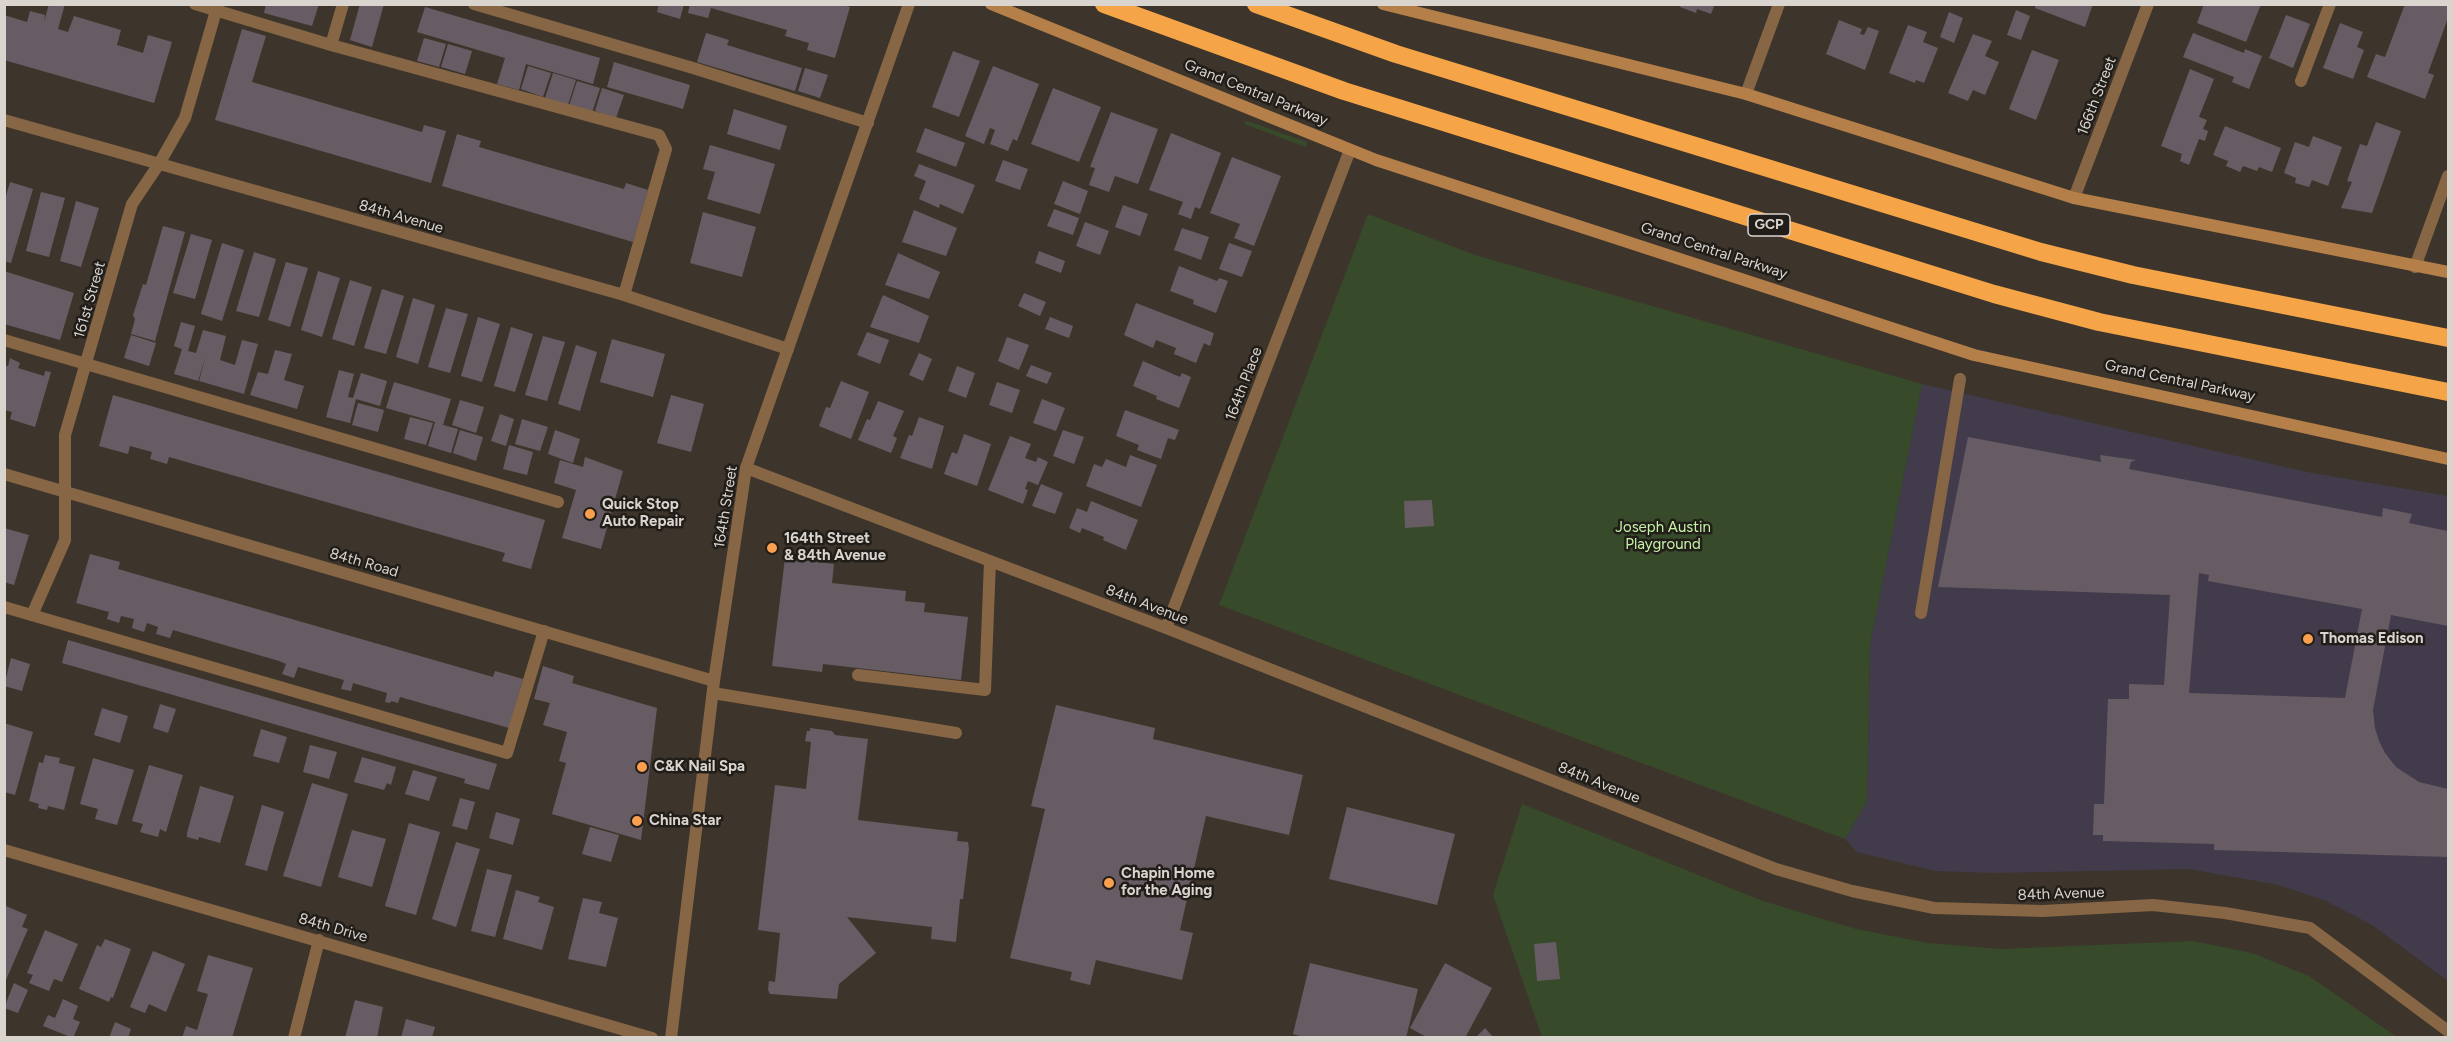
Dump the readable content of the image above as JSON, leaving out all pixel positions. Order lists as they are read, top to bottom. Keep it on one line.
{"streets":{"highway":["Grand Central Parkway","GCP"],"street":["166th Street","84th Avenue","161st Street","164th Place","164th Street","84th Road","84th Drive"]},"crossings":[["Grand Central Parkway","164th Place"],["84th Avenue","161st Street"],["84th Avenue","164th Place"],["84th Avenue","164th Street"],["161st Street","84th Road"],["164th Street","84th Road"]],"parks":["Joseph Austin Playground"],"places":["Quick Stop Auto Repair","164th Street & 84th Avenue","Thomas Edison","C&K Nail Spa","China Star","Chapin Home for the Aging"]}
